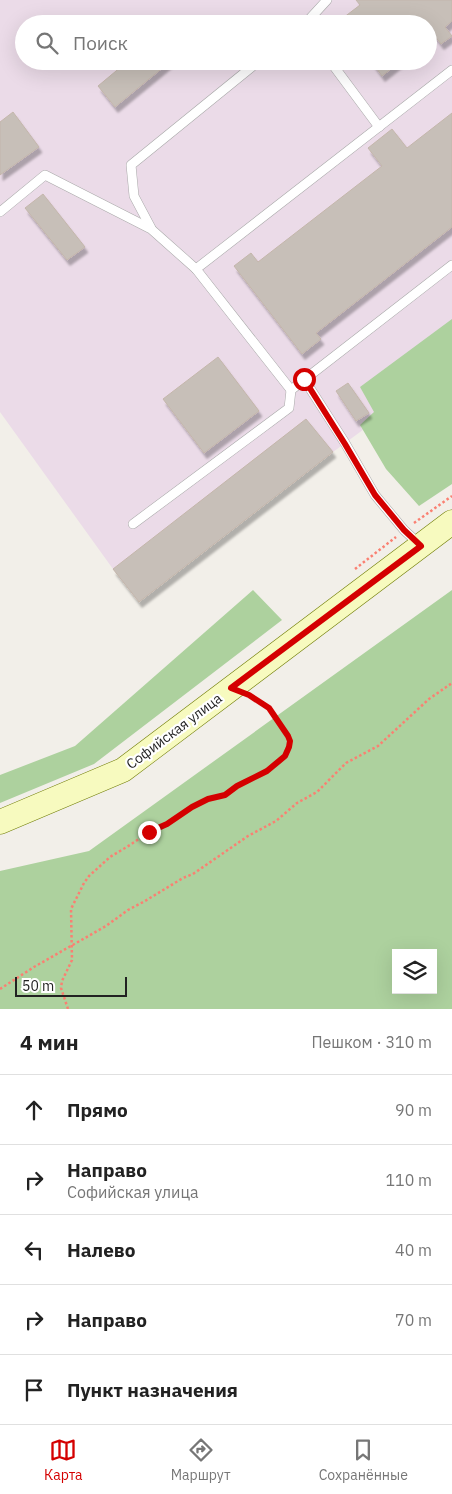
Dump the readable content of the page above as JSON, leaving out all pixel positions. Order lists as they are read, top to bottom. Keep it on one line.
{"streets":{"main road":["Софийская улица"]},"scale_bar":"50 m","page":{"search":"Поиск","scale":"50 m","heading":["4 мин","Пешком · 310 m"],"list":[["Прямо","90 m"],["Направо","Софийская улица","110 m"],["Налево","40 m"],["Направо","70 m"],"Пункт назначения"],"nav":["Карта","Маршрут","Сохранённые"]}}
